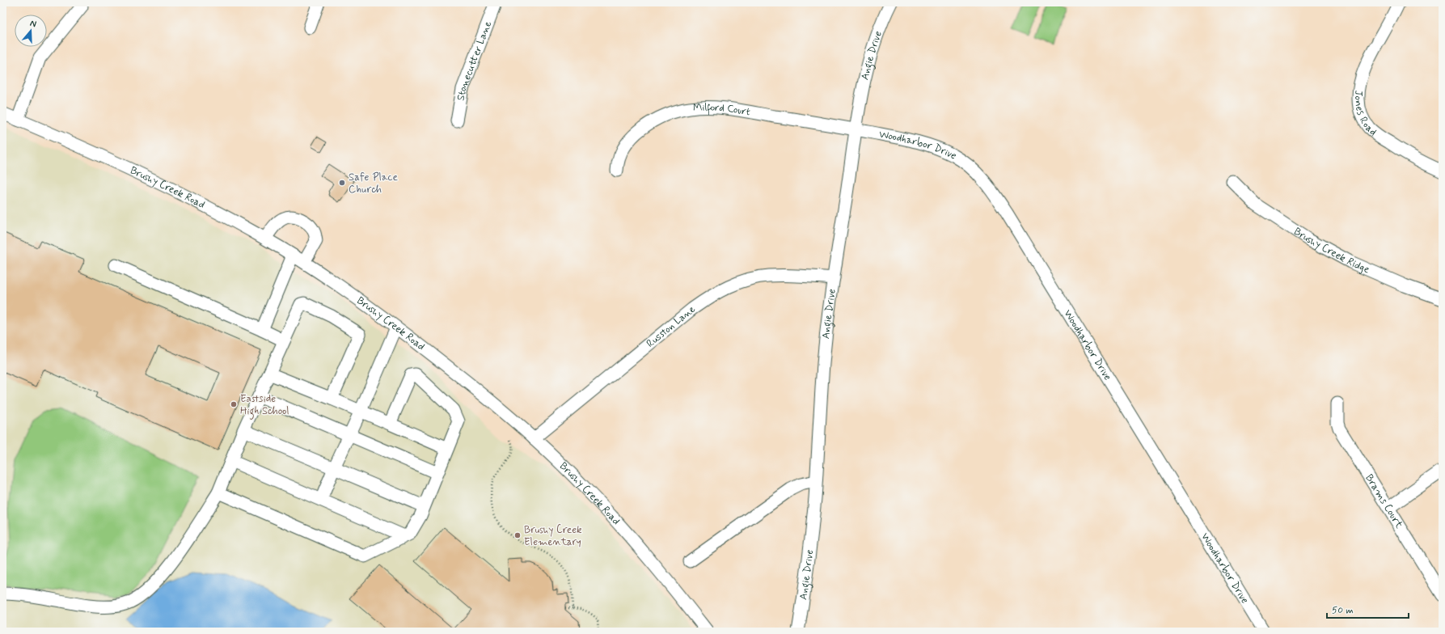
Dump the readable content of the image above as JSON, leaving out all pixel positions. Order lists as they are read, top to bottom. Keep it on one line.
{"streets":{"street":["Angie Drive","Stonecutter Lane","Milford Court","Jones Road","Woodharbor Drive","Brushy Creek Road","Brushy Creek Ridge","Russton Lane","Brams Court"]},"crossings":[["Angie Drive","Milford Court"],["Angie Drive","Woodharbor Drive"],["Angie Drive","Russton Lane"],["Milford Court","Woodharbor Drive"],["Brushy Creek Road","Russton Lane"]],"places":["Safe Place Church","Eastside High School","Brushy Creek Elementary"],"scale_bar":"50 m","north":"top"}
